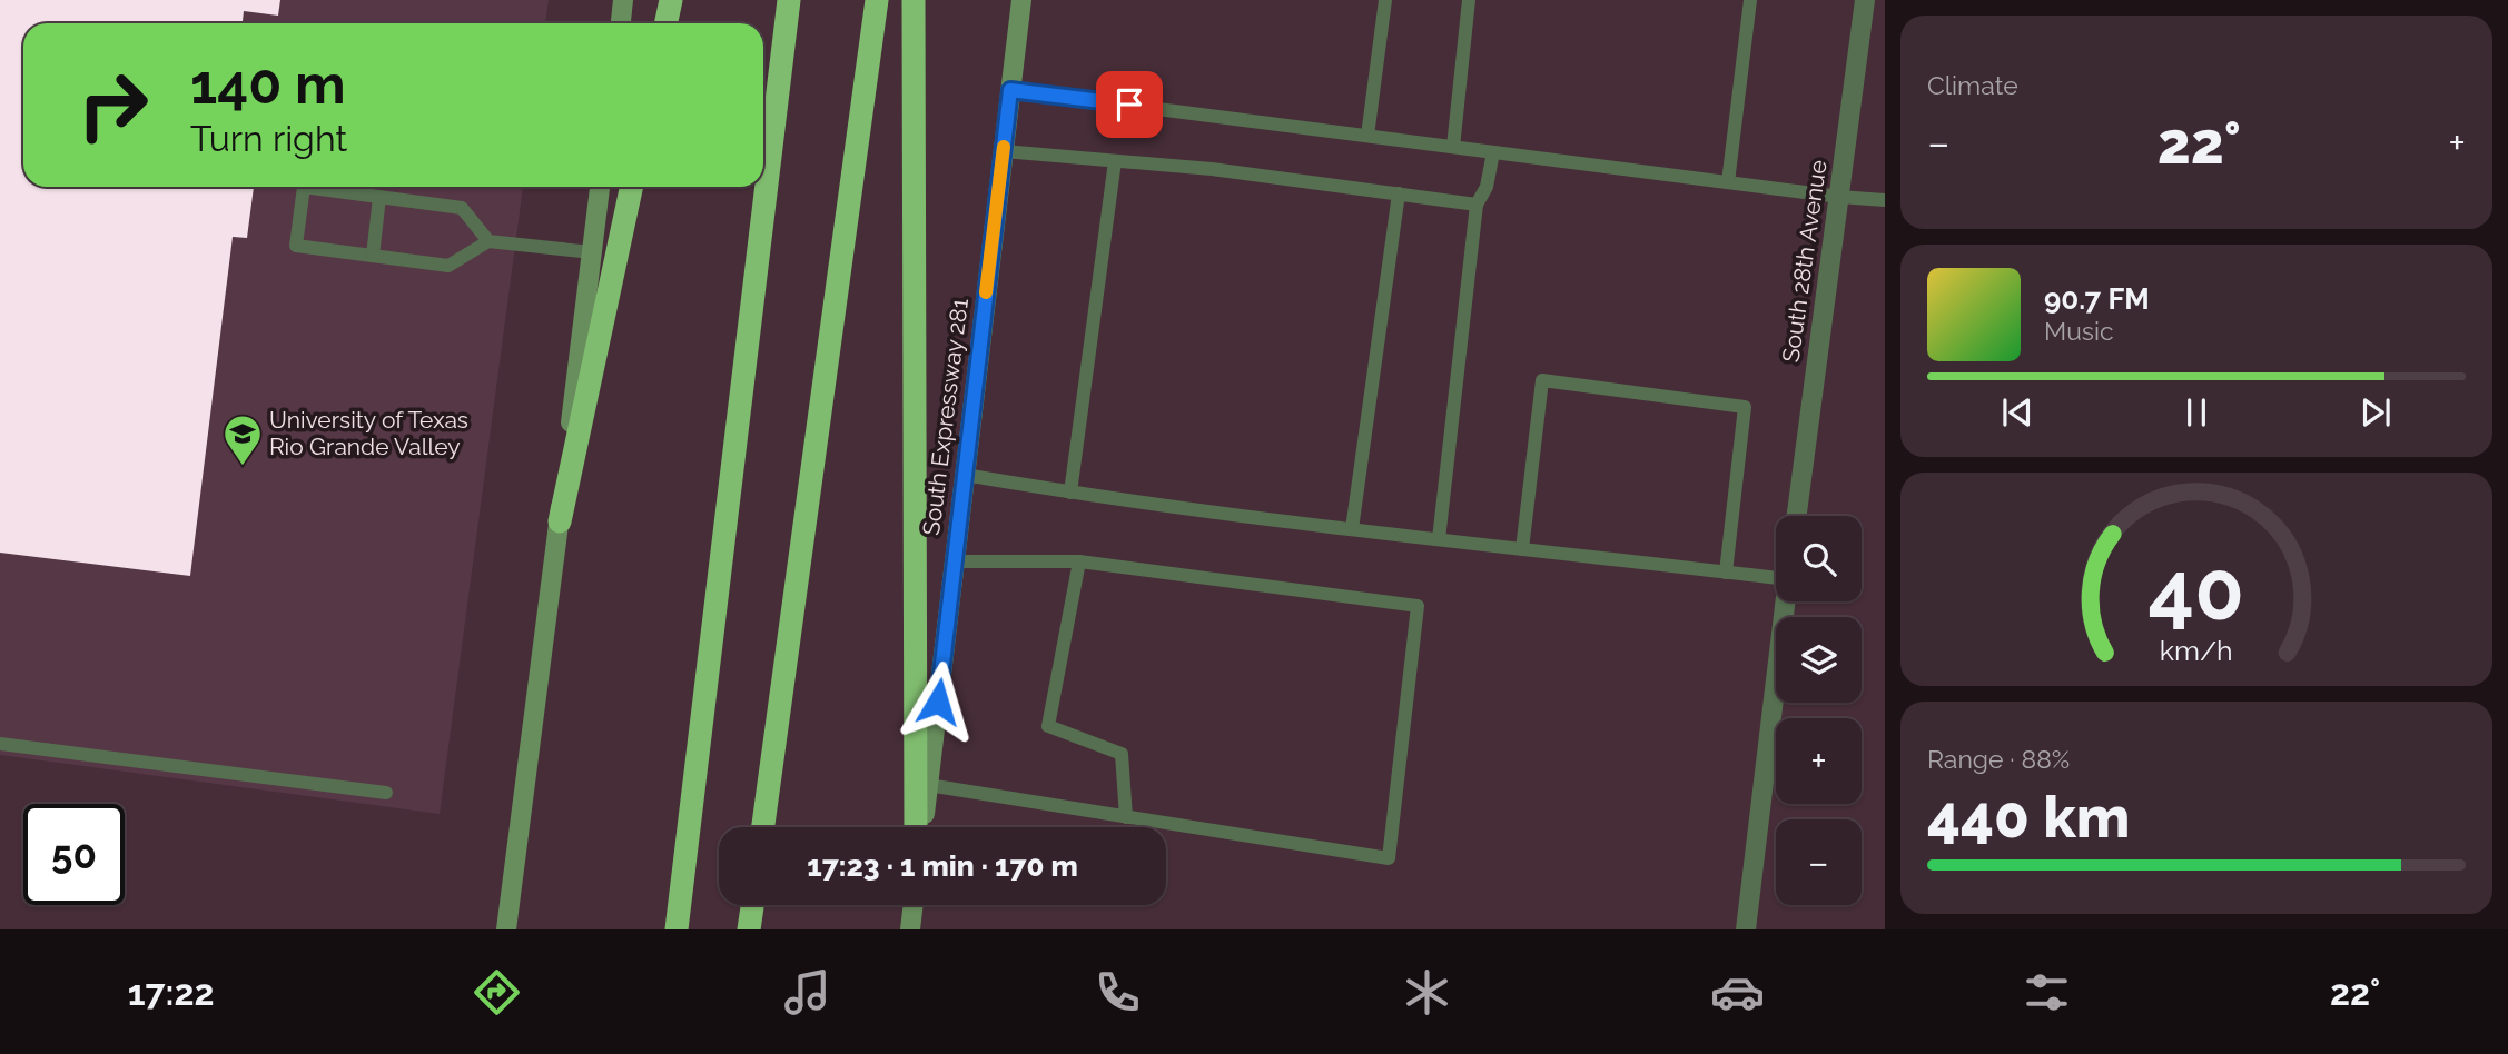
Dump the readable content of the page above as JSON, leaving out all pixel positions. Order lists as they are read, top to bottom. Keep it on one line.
{"streets":{"main road":["South Expressway 281"],"street":["South 28th Avenue"]},"places":{"school or university":["University of Texas Rio Grande Valley"]},"page":{"tile":["Climate",["Range · 88%","440 km"]],"turn":["140 m","Turn right"],"heat":["−","22°","+"],"song":["90.7 FM","Music"],"map_buttons":["+","−"],"limit":"50","trip":"17:23 · 1 min · 170 m","tabs":["17:22","22°"],"gauge":["40","km/h"]}}
